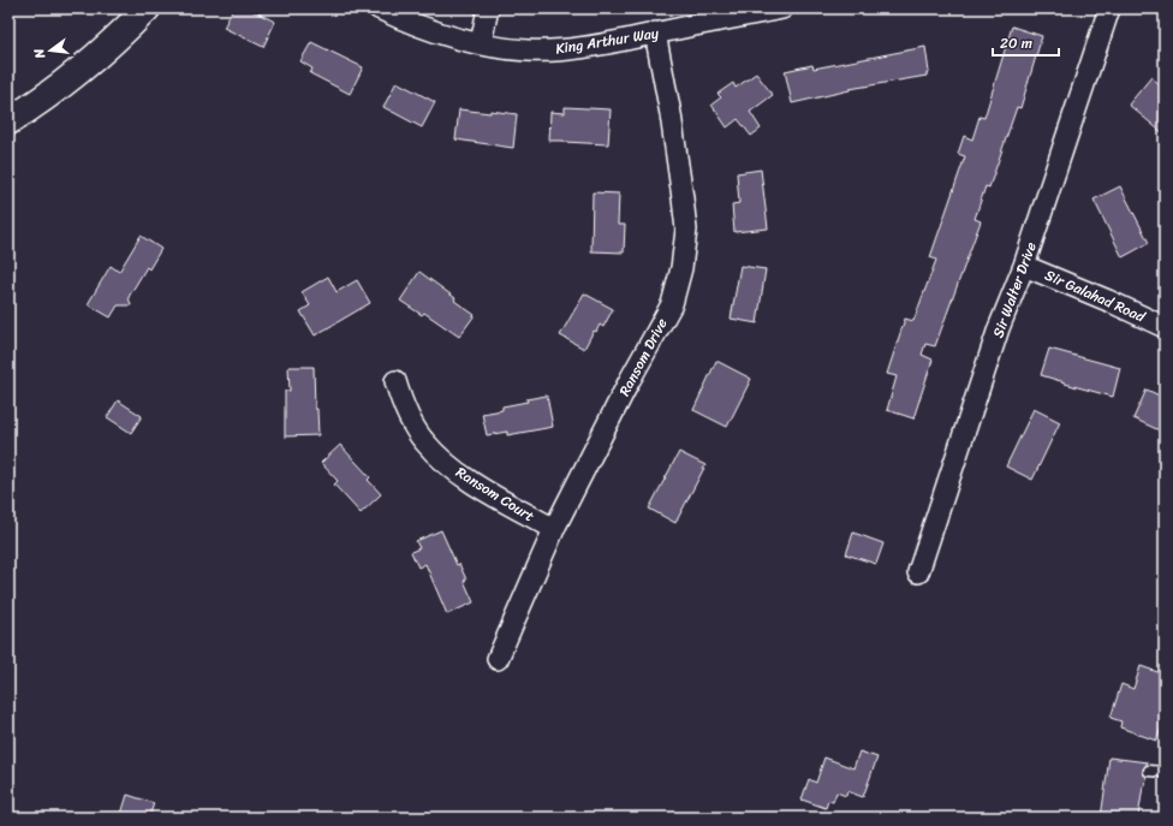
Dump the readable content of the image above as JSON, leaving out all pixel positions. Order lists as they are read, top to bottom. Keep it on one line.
{"streets":{"street":["King Arthur Way","Sir Walter Drive","Sir Galahad Road","Ransom Drive","Ransom Court"]},"crossings":[["King Arthur Way","Ransom Drive"],["Sir Walter Drive","Sir Galahad Road"],["Ransom Drive","Ransom Court"]],"scale_bar":"20 m","north":"left"}
